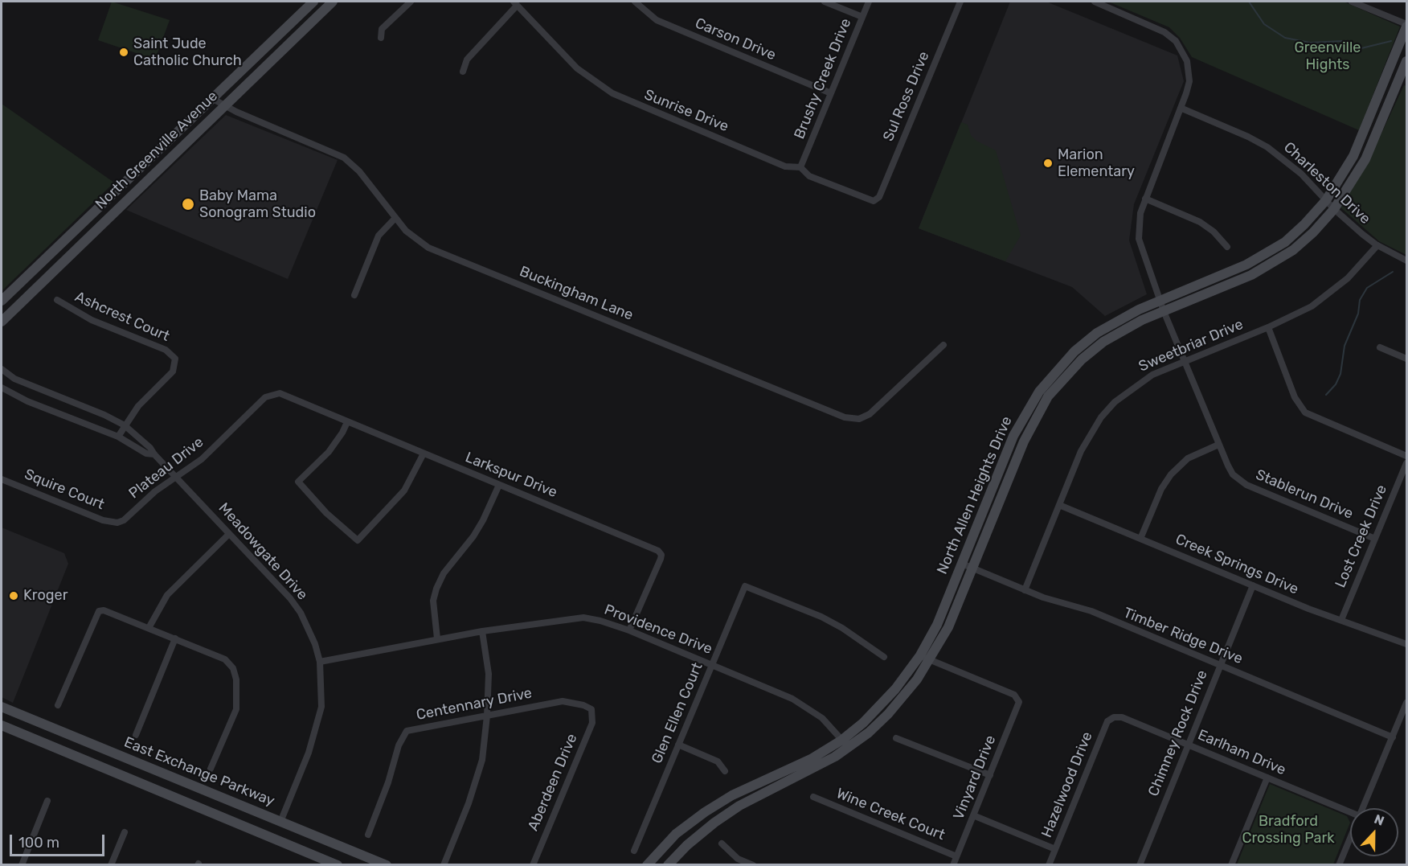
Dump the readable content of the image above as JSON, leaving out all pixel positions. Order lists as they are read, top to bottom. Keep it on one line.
{"streets":{"main road":["North Greenville Avenue","North Allen Heights Drive","East Exchange Parkway"],"street":["Carson Drive","Brushy Creek Drive","Sul Ross Drive","Sunrise Drive","Charleston Drive","Buckingham Lane","Ashcrest Court","Sweetbriar Drive","Plateau Drive","Larkspur Drive","Squire Court","Stablerun Drive","Lost Creek Drive","Meadowgate Drive","Creek Springs Drive","Providence Drive","Timber Ridge Drive","Centennary Drive","Glen Ellen Court","Chimney Rock Drive","Earlham Drive","Vinyard Drive","Aberdeen Drive","Hazelwood Drive","Wine Creek Court"]},"crossings":[["Carson Drive","Brushy Creek Drive"],["Brushy Creek Drive","Sunrise Drive"],["Sul Ross Drive","Sunrise Drive"],["North Greenville Avenue","Buckingham Lane"],["Charleston Drive","Sweetbriar Drive"],["Charleston Drive","North Allen Heights Drive"],["Ashcrest Court","Meadowgate Drive"],["Sweetbriar Drive","Stablerun Drive"],["Sweetbriar Drive","Creek Springs Drive"],["Sweetbriar Drive","Timber Ridge Drive"],["Plateau Drive","Larkspur Drive"],["Plateau Drive","Squire Court"],["Plateau Drive","Meadowgate Drive"],["Larkspur Drive","Providence Drive"],["Stablerun Drive","Lost Creek Drive"],["North Allen Heights Drive","Providence Drive"],["North Allen Heights Drive","Timber Ridge Drive"],["North Allen Heights Drive","Vinyard Drive"],["Lost Creek Drive","Creek Springs Drive"],["Meadowgate Drive","Providence Drive"],["Meadowgate Drive","East Exchange Parkway"],["Creek Springs Drive","Chimney Rock Drive"],["Providence Drive","Glen Ellen Court"],["Timber Ridge Drive","Chimney Rock Drive"],["Centennary Drive","Aberdeen Drive"],["Chimney Rock Drive","Earlham Drive"],["Earlham Drive","Hazelwood Drive"],["Vinyard Drive","Wine Creek Court"]],"parks":["Greenville Hights","Bradford Crossing Park"],"places":["Saint Jude Catholic Church","Marion Elementary","Baby Mama Sonogram Studio","Kroger"],"scale_bar":"100 m","north":"top"}
